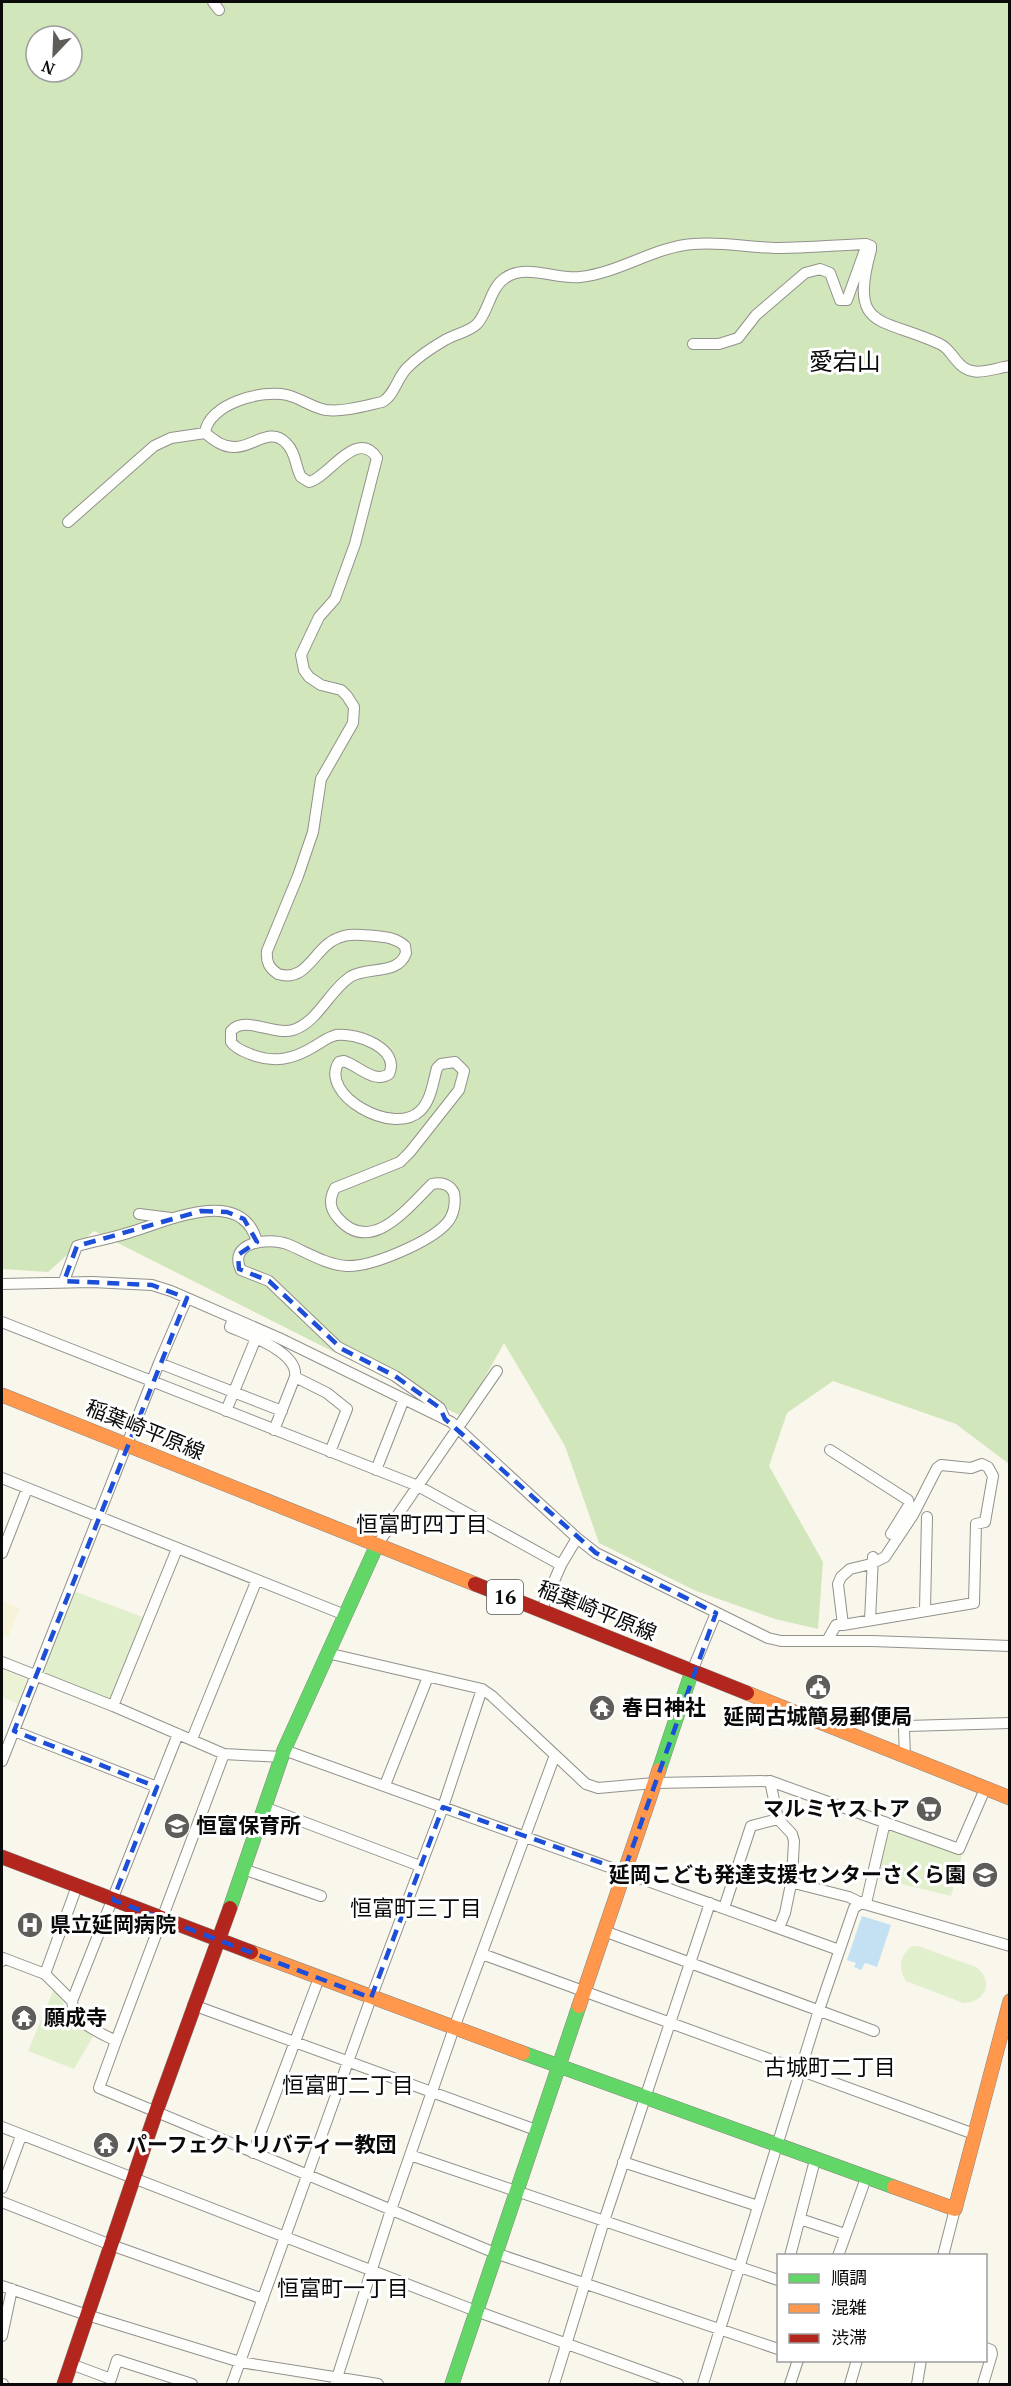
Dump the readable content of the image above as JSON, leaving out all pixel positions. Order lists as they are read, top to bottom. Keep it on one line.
{"streets":{"street":["稲葉崎平原線","16"]},"districts":["愛宕山","恒富町四丁目","恒富町三丁目","古城町二丁目","恒富町二丁目","恒富町一丁目"],"places":{"public building":["延岡古城簡易郵便局"],"temple":["春日神社","願成寺","パーフェクトリバティー教団"],"supermarket":["マルミヤストア"],"school or university":["恒富保育所","延岡こども発達支援センターさくら園"],"hospital":["県立延岡病院"]},"legend":["順調","混雑","渋滞"],"north":"bottom left"}
